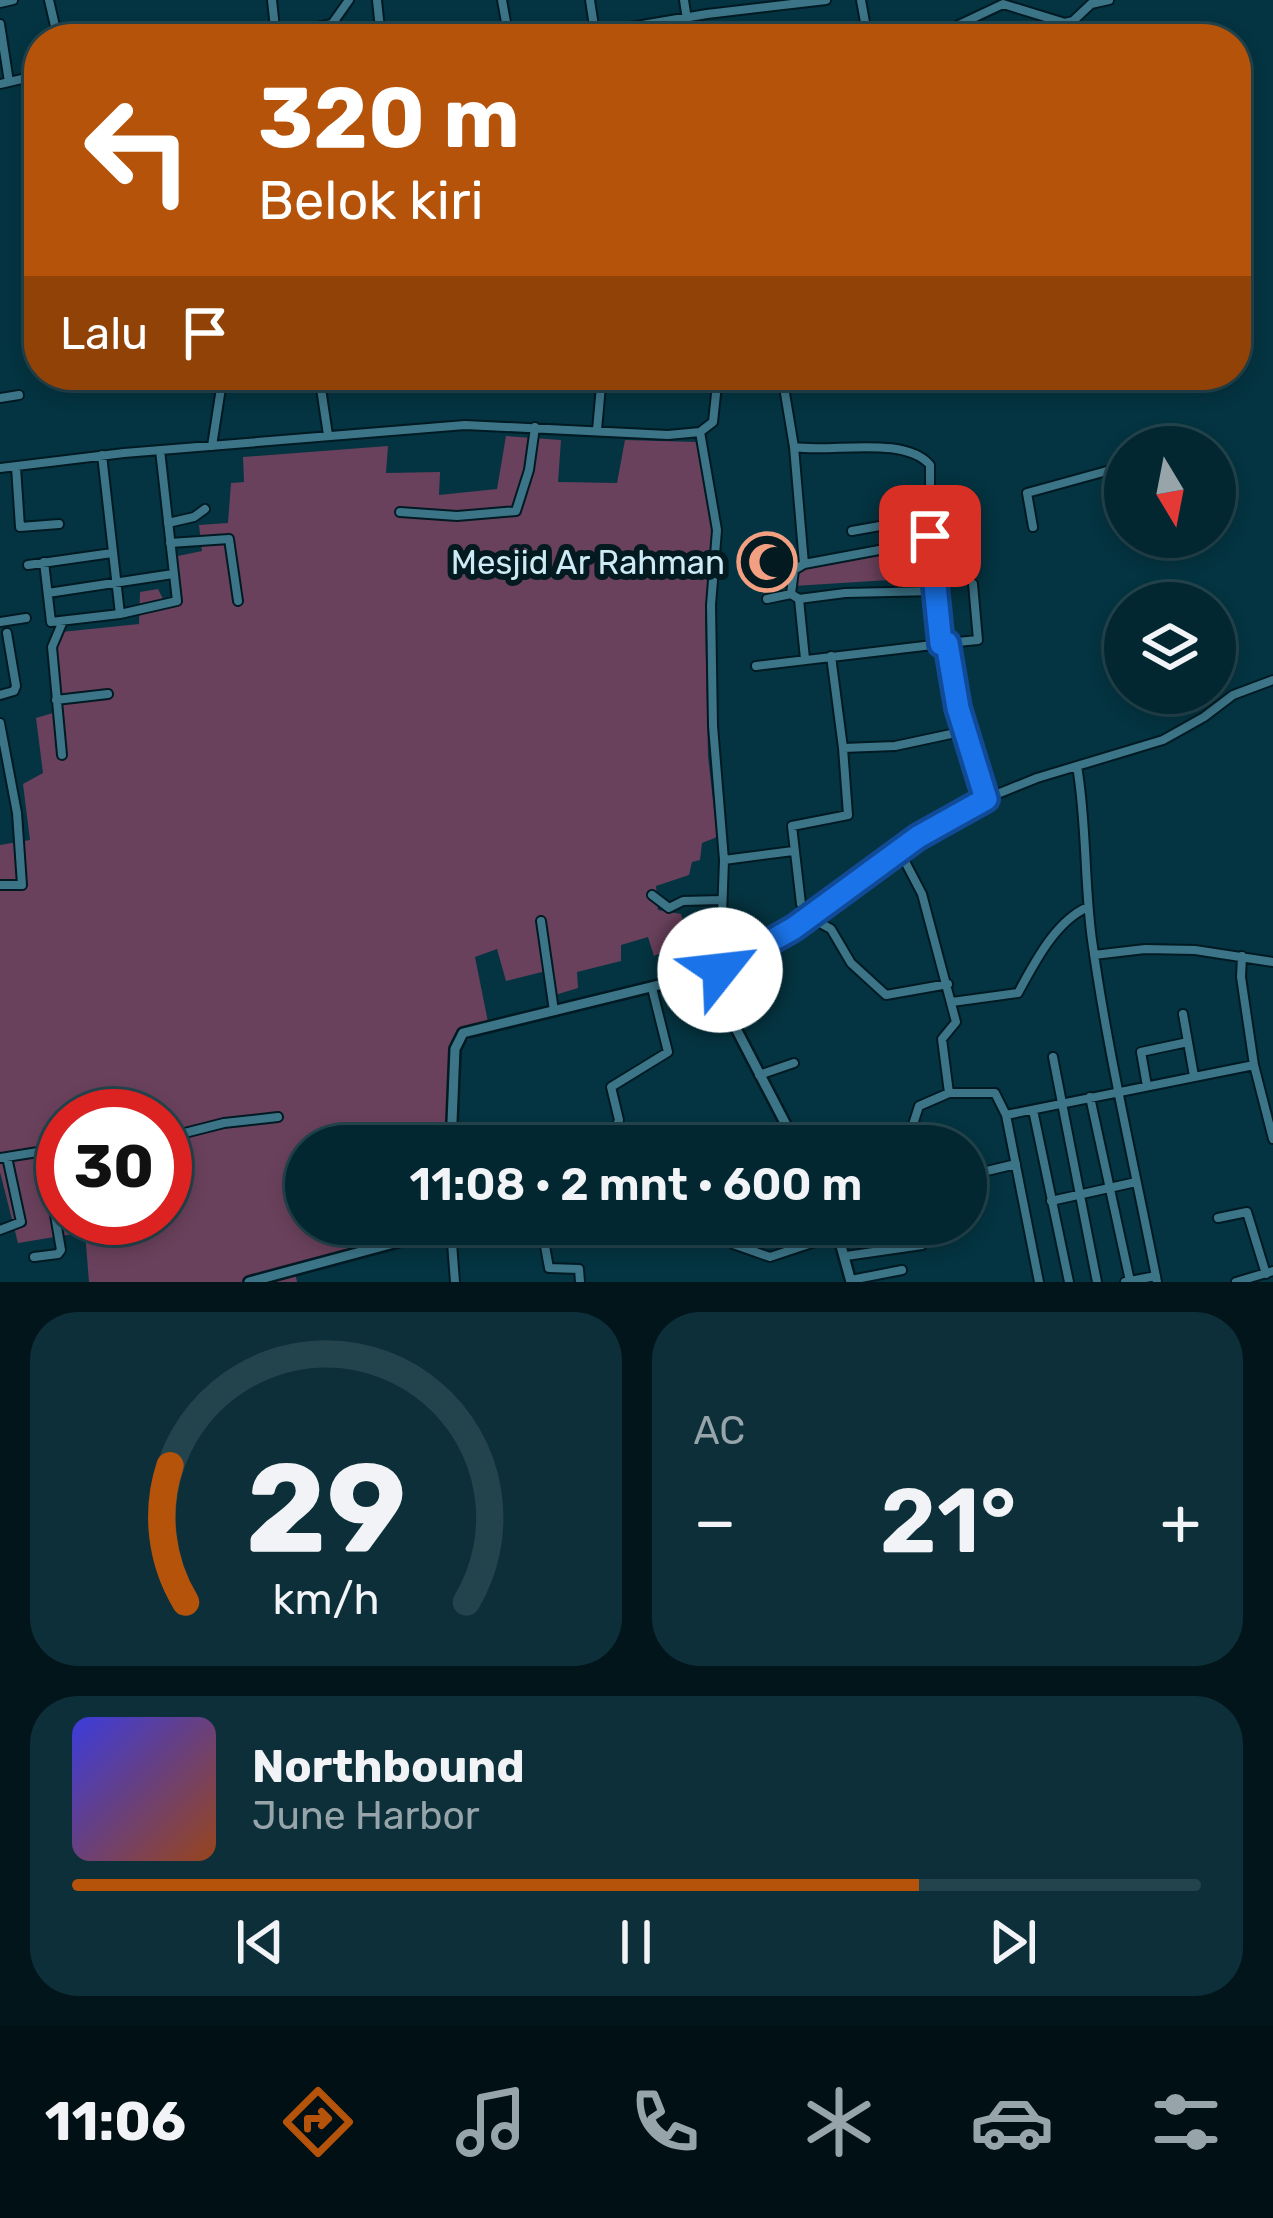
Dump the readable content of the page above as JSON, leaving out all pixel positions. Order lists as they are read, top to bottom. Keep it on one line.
{"places":{"mosque":["Mesjid Ar Rahman"]},"north":"bottom","page":{"turn":["320 m","Belok kiri"],"then":"Lalu","limit":"30","trip":"11:08 · 2 mnt · 600 m","tile":"AC","heat":["−","21°","+"],"song":["Northbound","June Harbor"],"tabs":"11:06","gauge":["29","km/h"]}}
